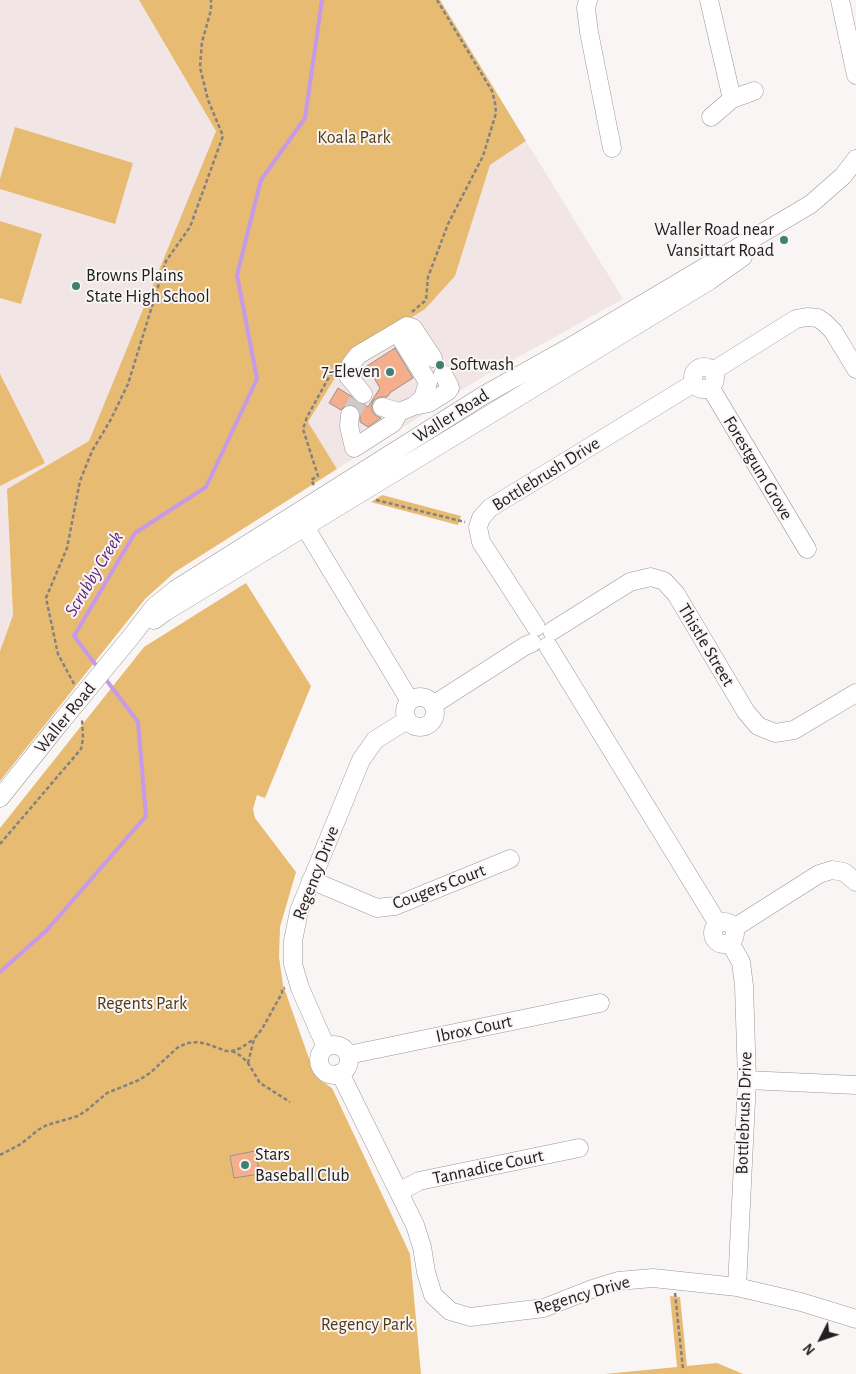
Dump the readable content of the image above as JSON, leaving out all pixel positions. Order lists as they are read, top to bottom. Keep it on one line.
{"streets":{"street":["Waller Road","Forestgum Grove","Bottlebrush Drive","Thistle Street","Regency Drive","Cougers Court","Ibrox Court","Tannadice Court"]},"crossings":[["Forestgum Grove","Bottlebrush Drive"],["Bottlebrush Drive","Thistle Street"],["Bottlebrush Drive","Regency Drive"],["Thistle Street","Regency Drive"],["Regency Drive","Cougers Court"],["Regency Drive","Ibrox Court"],["Regency Drive","Tannadice Court"]],"water":["Scrubby Creek"],"parks":["Koala Park","Regents Park","Regency Park"],"places":["Waller Road near Vansittart Road","Browns Plains State High School","Softwash","7-Eleven","Stars Baseball Club"],"north":"bottom left"}
